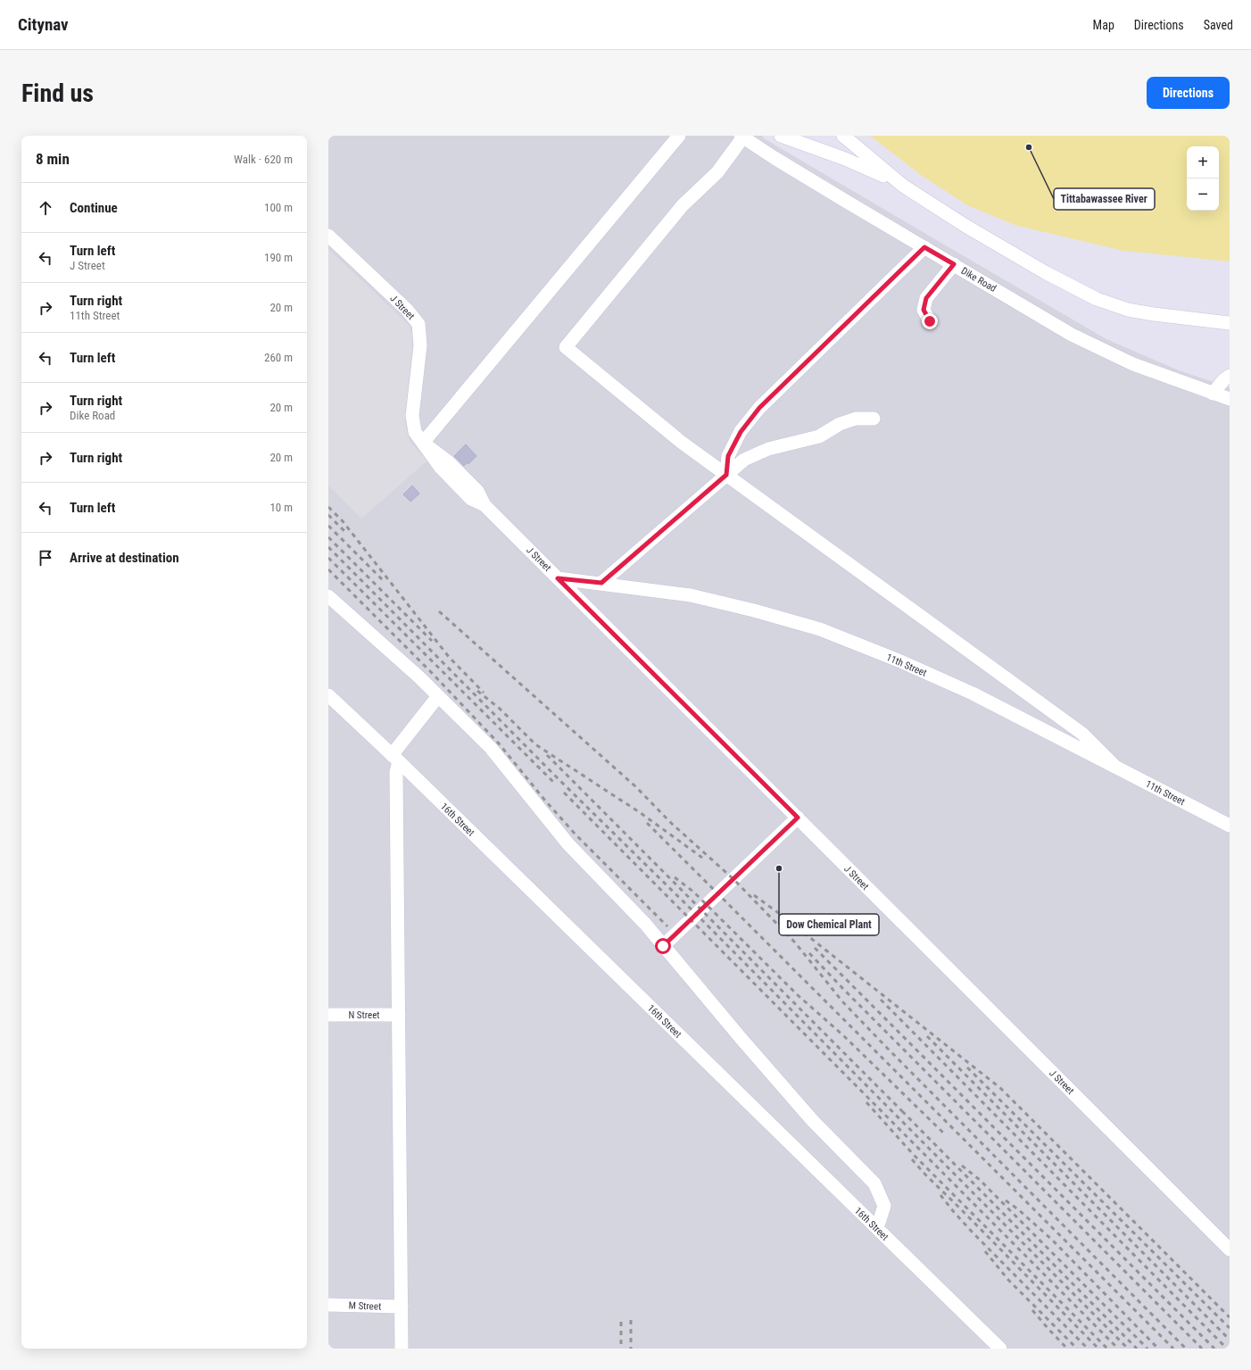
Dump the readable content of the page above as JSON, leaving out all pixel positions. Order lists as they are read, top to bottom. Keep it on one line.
{"streets":{"lane":["Dike Road","J Street","11th Street","16th Street","N Street","M Street"]},"crossings":[["J Street","11th Street"]],"places":["Tittabawassee River","Dow Chemical Plant"],"page":{"header":"Citynav","nav":["Map","Directions","Saved"],"buttons":"Directions","title":"Find us","heading":["8 min","Walk · 620 m"],"map_buttons":["+","−"],"list":[["Continue","100 m"],["Turn left","J Street","190 m"],["Turn right","11th Street","20 m"],["Turn left","260 m"],["Turn right","Dike Road","20 m"],["Turn right","20 m"],["Turn left","10 m"],"Arrive at destination"]}}
